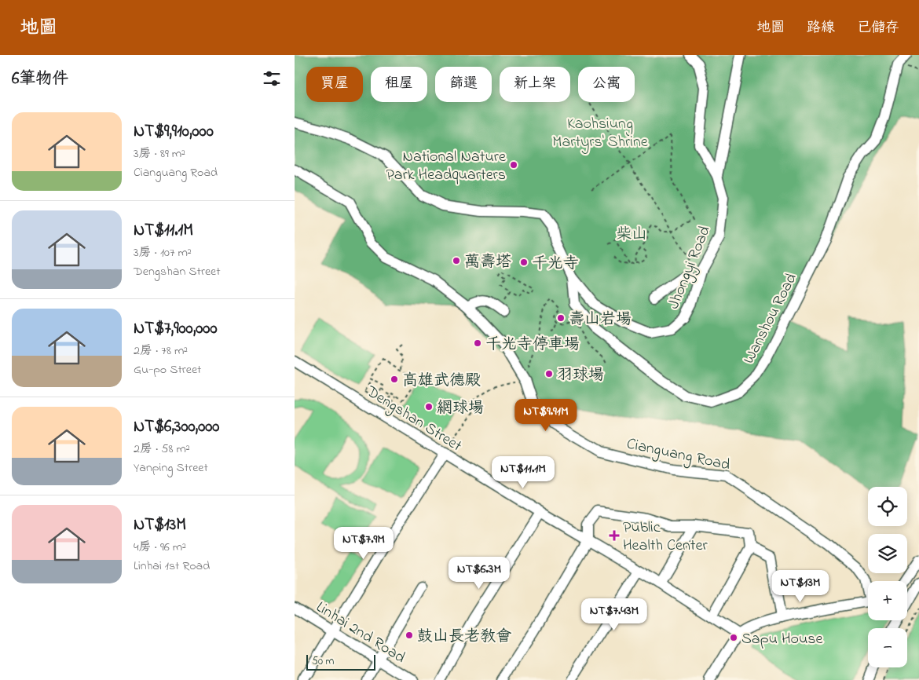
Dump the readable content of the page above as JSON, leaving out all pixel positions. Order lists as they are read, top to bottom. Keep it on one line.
{"streets":{"street":["Jhongyi Road","Wanshou Road","Dengshan Street","Cianguang Road","Linhai 2nd Road"]},"crossings":[["Jhongyi Road","Wanshou Road"]],"parks":["Kaohsiung Martyrs' Shrine","柴山"],"places":{"other":["National Nature Park Headquarters","萬壽塔","千光寺","壽山岩場","千光寺停車場","羽球場","高雄武德殿","網球場","鼓山長老教會","Sapu House"],"health":["Public Health Center"]},"scale_bar":"50 m","page":{"header":"地圖","nav":["地圖","路線","已儲存"],"heading":"6筆物件","chip":["買屋","租屋","篩選","新上架","公寓"],"list":[{"name":"NT$9,910,000","note":"3房 · 89 m² · Cianguang Road"},{"name":"NT$11.1M","note":"3房 · 107 m² · Dengshan Street"},{"name":"NT$7,900,000","note":"2房 · 78 m² · Gu-po Street"},{"name":"NT$6,300,000","note":"2房 · 58 m² · Yanping Street"},{"name":"NT$13M","note":"4房 · 96 m² · Linhai 1st Road"}],"price":["NT$9.91M","NT$11.1M","NT$7.9M","NT$6.3M","NT$13M","NT$7.43M"],"map_buttons":["+","−"],"scale":"50 m"}}
